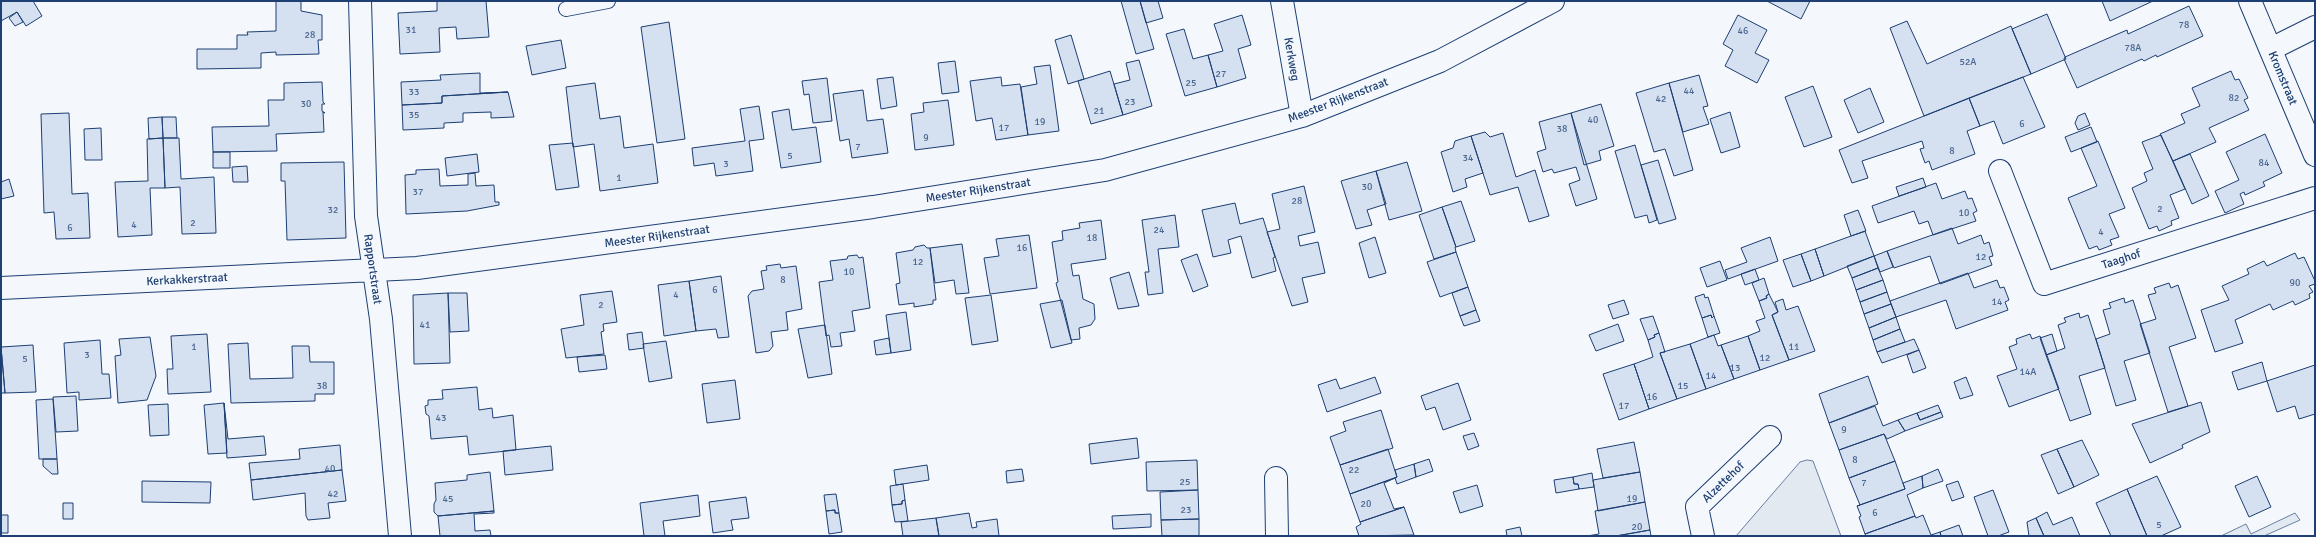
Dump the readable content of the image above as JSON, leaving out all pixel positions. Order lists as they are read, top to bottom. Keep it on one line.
{"streets":{"street":["Kerkweg","Kromstraat","Meester Rijkenstraat","Taaghof","Rapportstraat","Kerkakkerstraat","Alzettehof"]},"crossings":[["Kerkweg","Meester Rijkenstraat"],["Meester Rijkenstraat","Rapportstraat"],["Meester Rijkenstraat","Kerkakkerstraat"],["Rapportstraat","Kerkakkerstraat"]],"house_numbers":["78","31","46","28","78A","52A","27","25","44","33","82","42","23","30","21","35","40","19","6","17","38","9","7","8","5","34","84","3","1","30","37","28","2","32","10","2","4","6","24","4","18","16","12","12","10","8","90","6","4","14","2","41","1","11","3","12","5","13","14A","14","38","15","16","17","43","9","8","40","22","25","7","42","45","19","20","23","6","5","20"]}
